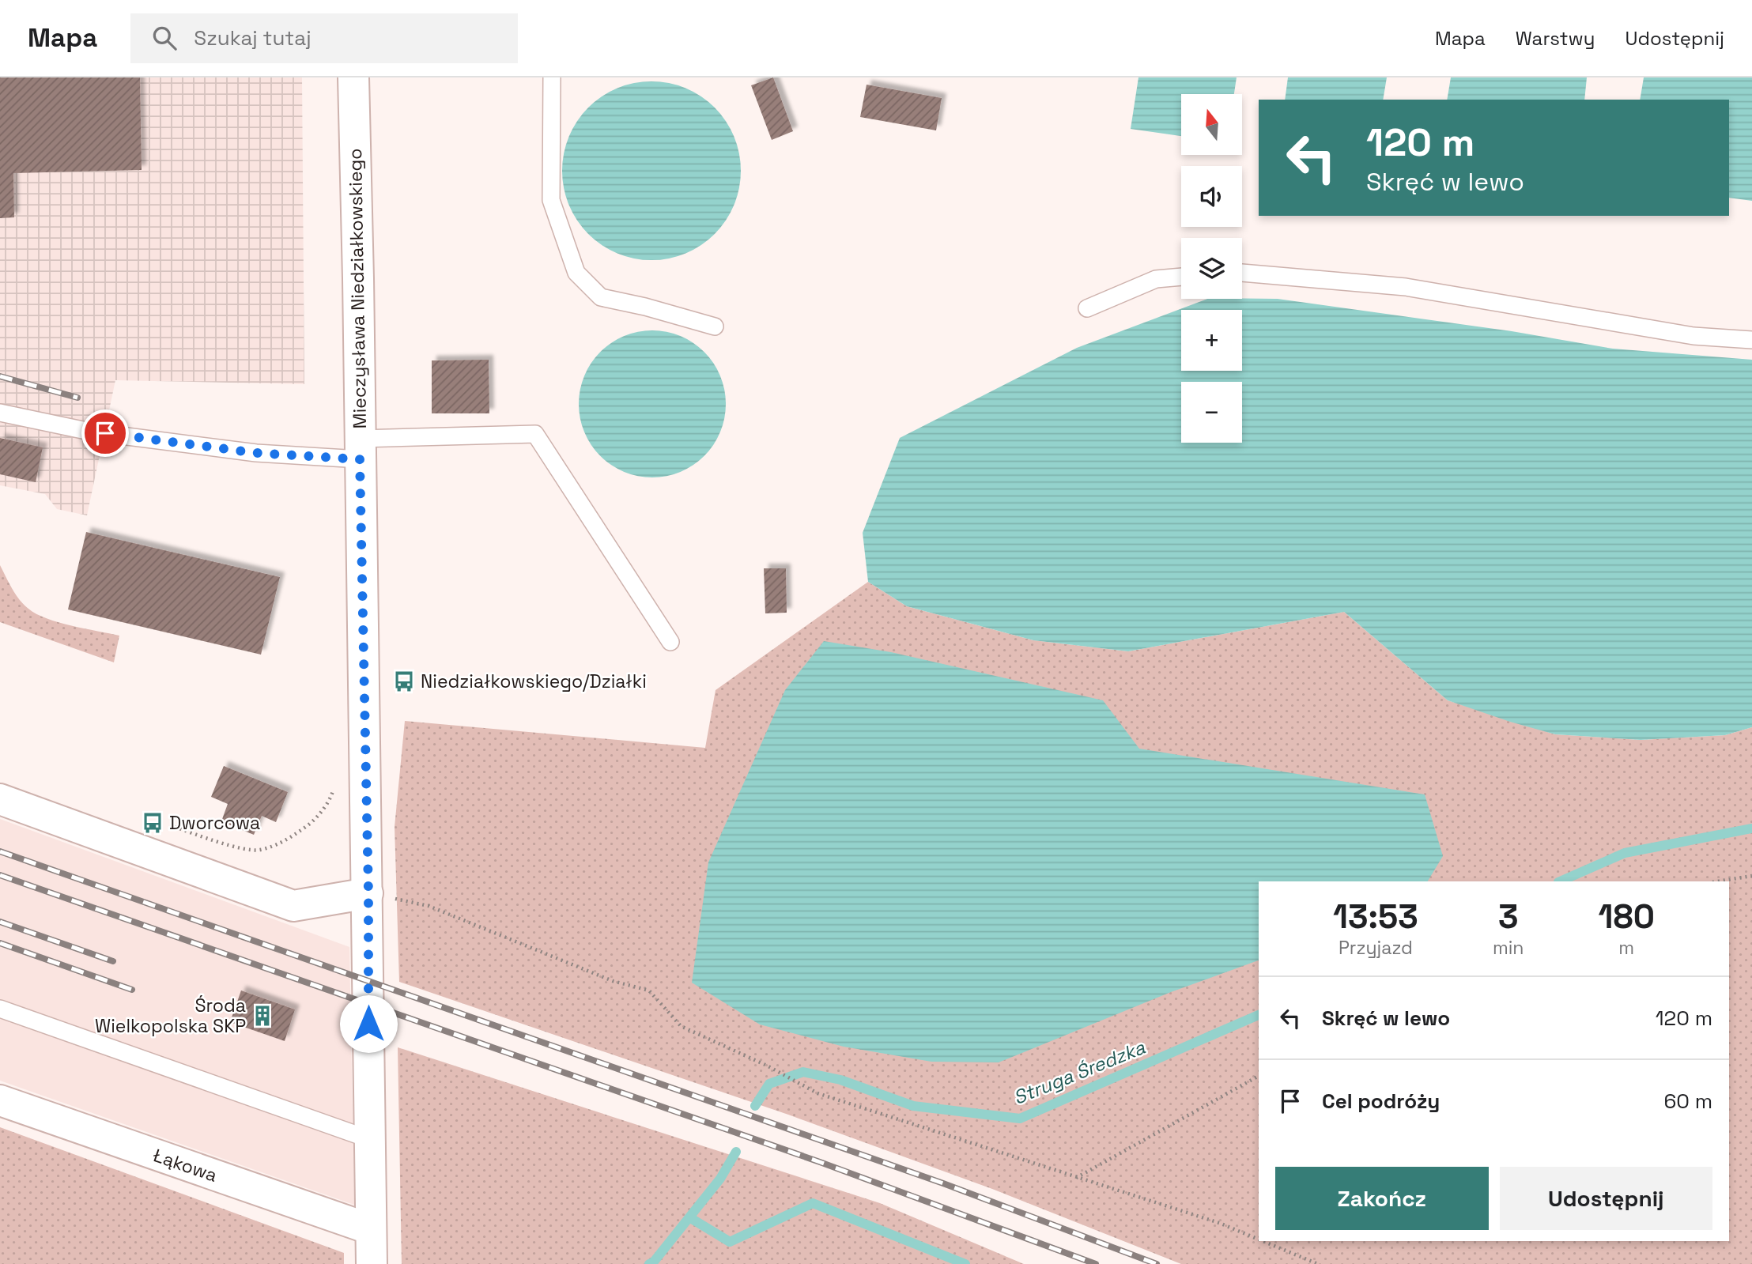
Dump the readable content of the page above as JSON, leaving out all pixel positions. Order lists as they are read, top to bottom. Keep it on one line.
{"streets":{"street":["Mieczysława Niedziałkowskiego","Łąkowa"]},"crossings":[["Mieczysława Niedziałkowskiego","Łąkowa"]],"water":["Struga Średzka"],"places":{"bus stop":["Niedziałkowskiego/Działki","Dworcowa"],"building":["Środa Wielkopolska SKP"]},"north":"top","page":{"header":"Mapa","search":"Szukaj tutaj","nav":["Mapa","Warstwy","Udostępnij"],"map_buttons":["+","−"],"turn":["120 m","Skręć w lewo"],"eta":["13:53","Przyjazd","3","min","180","m"],"list":[{"name":"Skręć w lewo","value":"120 m"},{"name":"Cel podróży","value":"60 m"}],"buttons":["Zakończ","Udostępnij"]}}
